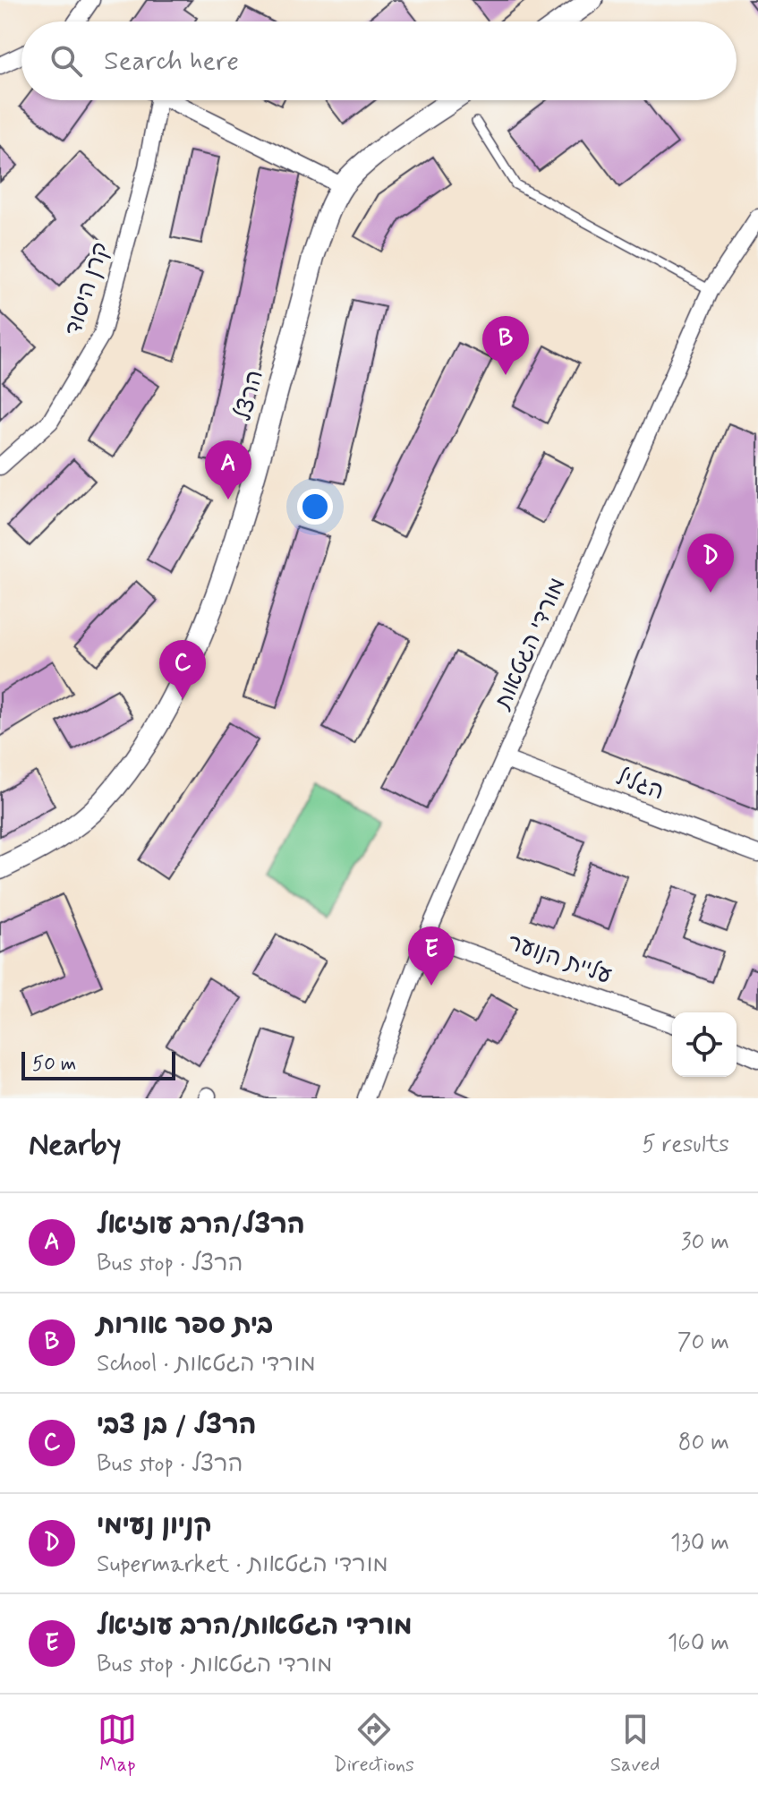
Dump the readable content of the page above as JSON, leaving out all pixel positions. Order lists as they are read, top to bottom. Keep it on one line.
{"streets":{"street":["קרן היסוד","הרצל","מורדי הגטאות","הגליל","עליית הנוער"]},"crossings":[["מורדי הגטאות","הגליל"],["מורדי הגטאות","עליית הנוער"]],"scale_bar":"50 m","page":{"search":"Search here","pins":["B","A","D","C","E"],"scale":"50 m","heading":["Nearby","5 results"],"list":[{"mark":"A","name":"הרצל/הרב עוזיאל","note":"Bus stop · הרצל","value":"30 m"},{"mark":"B","name":"בית ספר אורות","note":"School · מורדי הגטאות","value":"70 m"},{"mark":"C","name":"הרצל / בן צבי","note":"Bus stop · הרצל","value":"80 m"},{"mark":"D","name":"קניון נעימי","note":"Supermarket · מורדי הגטאות","value":"130 m"},{"mark":"E","name":"מורדי הגטאות/הרב עוזיאל","note":"Bus stop · מורדי הגטאות","value":"160 m"}],"nav":["Map","Directions","Saved"]}}
